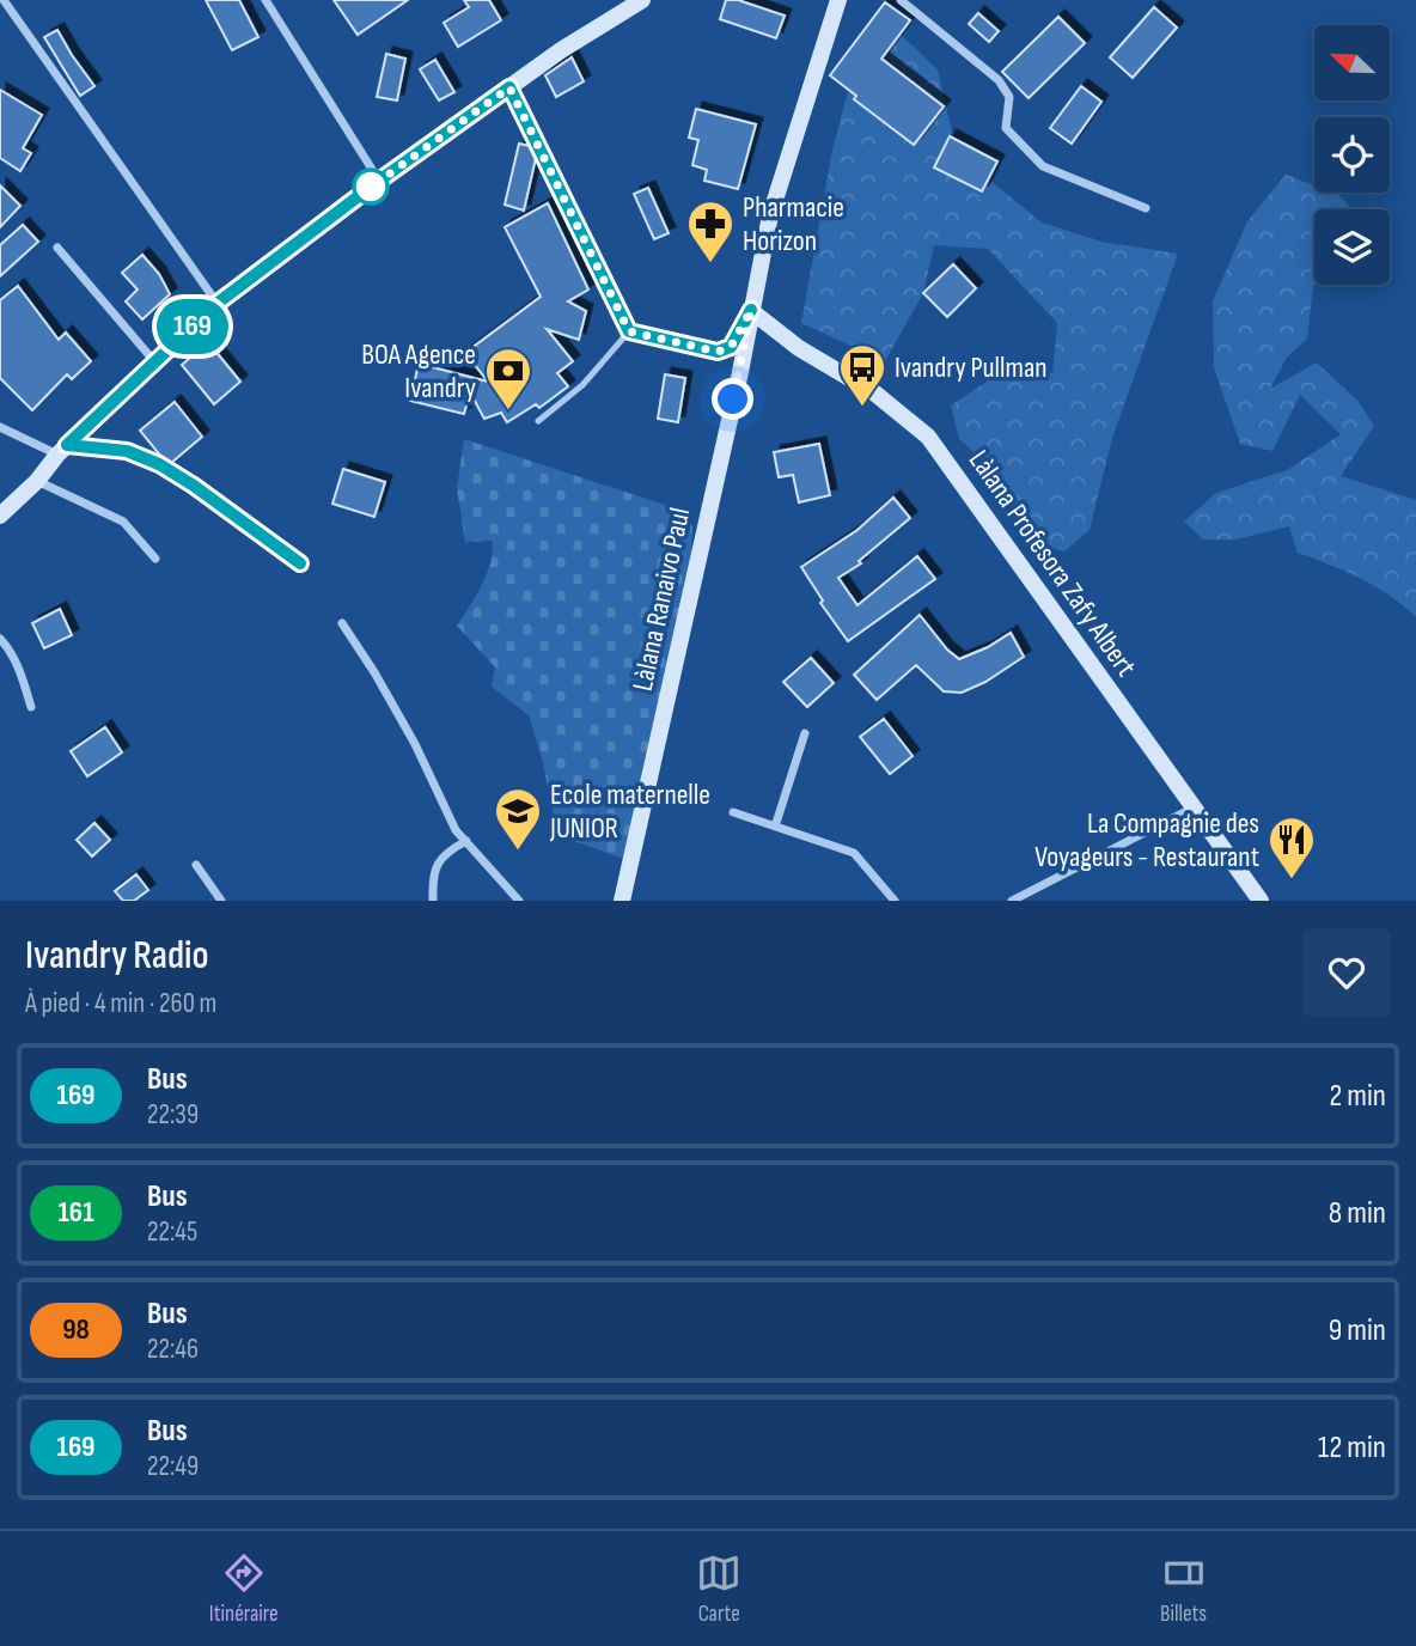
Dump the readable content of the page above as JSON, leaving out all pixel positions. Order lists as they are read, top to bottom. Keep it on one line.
{"streets":{"street":["Làlana Profesora Zafy Albert","Làlana Ranaivo Paul"]},"crossings":[["Làlana Profesora Zafy Albert","Làlana Ranaivo Paul"]],"places":{"pharmacy":["Pharmacie Horizon"],"bus stop":["Ivandry Pullman"],"bank":["BOA Agence Ivandry"],"school or university":["Ecole maternelle JUNIOR"],"restaurant":["La Compagnie des Voyageurs - Restaurant"]},"lines":["bus line 169"],"north":"top left","page":{"on_map":"169","heading":["Ivandry Radio","À pied · 4 min · 260 m"],"list":[{"mark":"169","name":"Bus","note":"22:39","value":"2 min"},{"mark":"161","name":"Bus","note":"22:45","value":"8 min"},{"mark":"98","name":"Bus","note":"22:46","value":"9 min"},{"mark":"169","name":"Bus","note":"22:49","value":"12 min"}],"tabs":["Itinéraire","Carte","Billets"]}}
